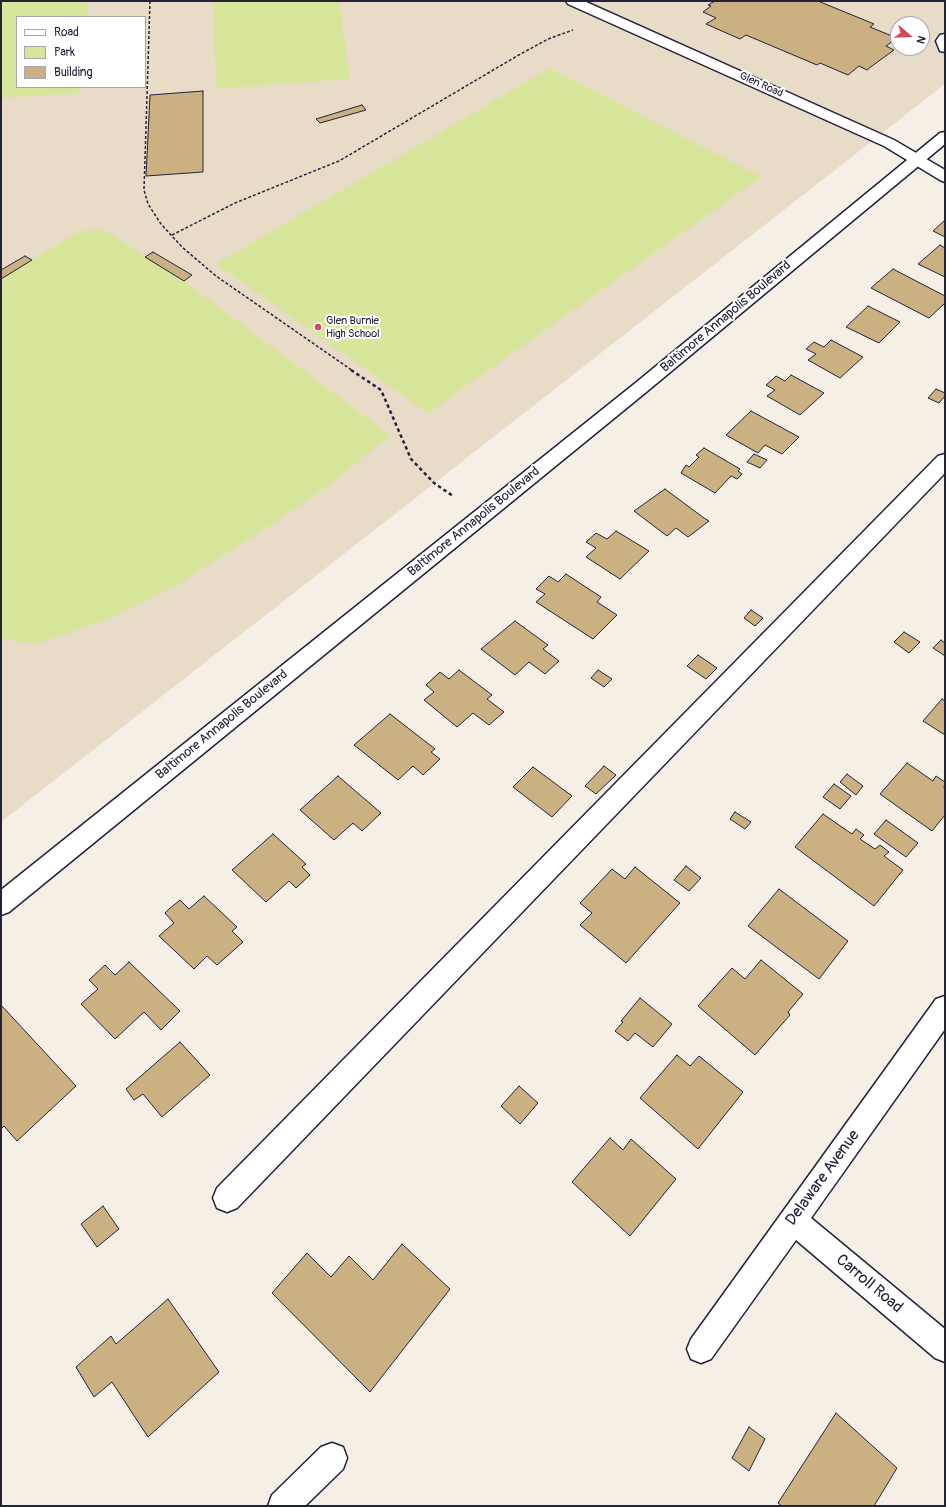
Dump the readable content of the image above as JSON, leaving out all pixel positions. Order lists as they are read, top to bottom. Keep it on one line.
{"streets":{"main road":["Glen Road","Baltimore Annapolis Boulevard","Delaware Avenue","Carroll Road"]},"crossings":[["Glen Road","Baltimore Annapolis Boulevard"],["Delaware Avenue","Carroll Road"]],"places":["Glen Burnie High School"],"legend":["Road","Park","Building"],"north":"right"}
